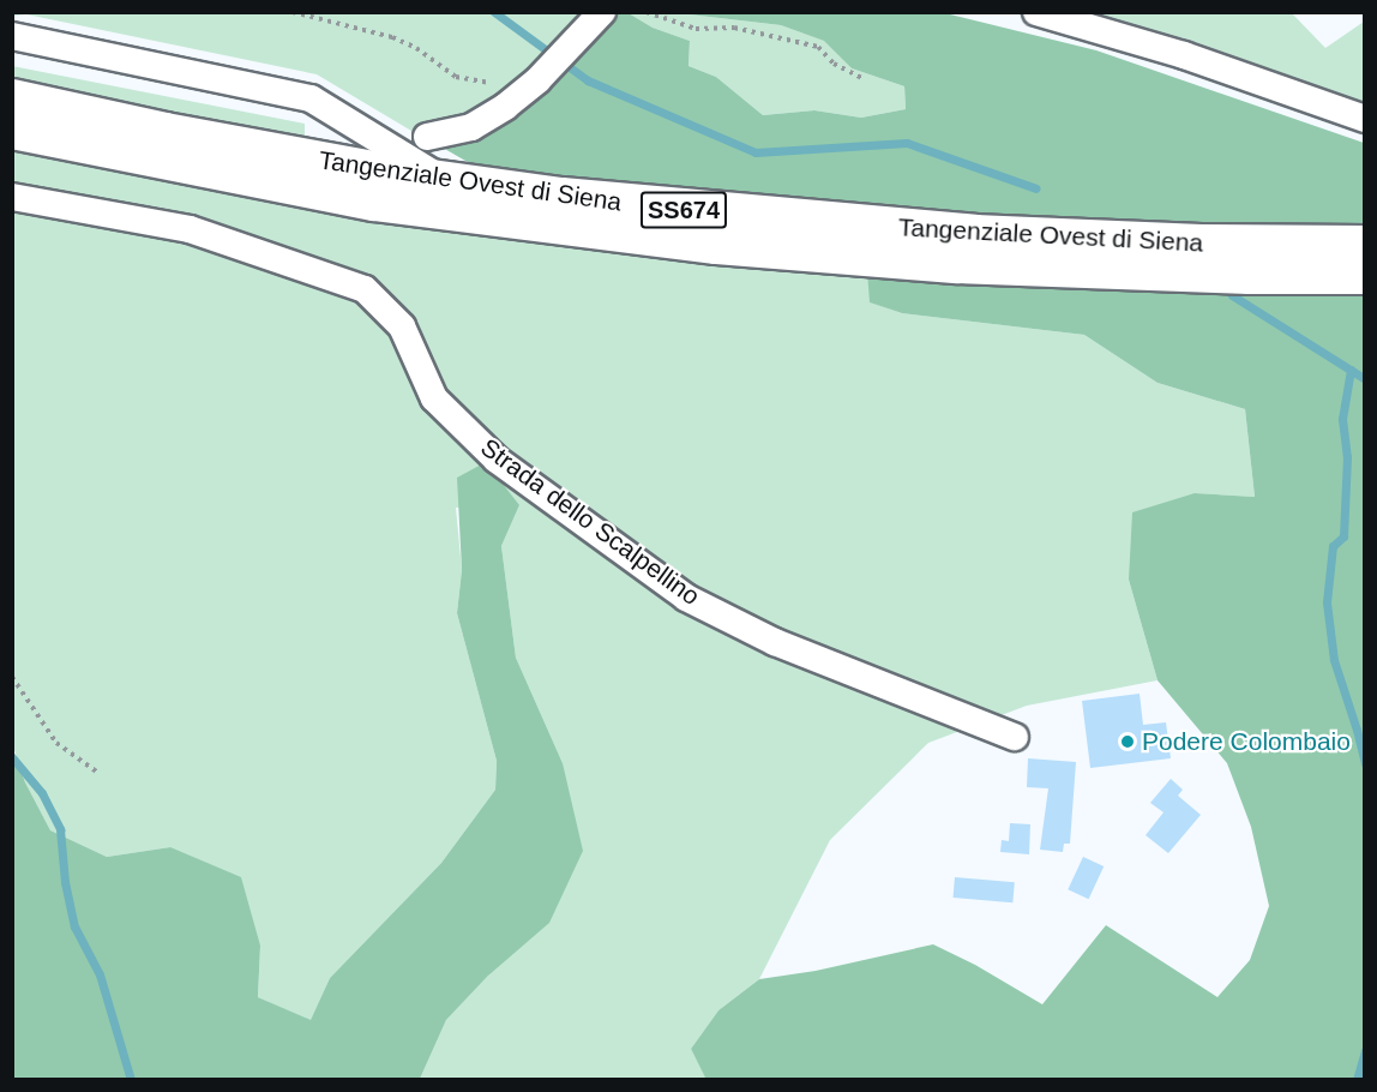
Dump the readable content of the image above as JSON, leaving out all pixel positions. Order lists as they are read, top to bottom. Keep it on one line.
{"streets":{"highway":["Tangenziale Ovest di Siena","SS674"],"street":["Strada dello Scalpellino"]},"places":["Podere Colombaio"]}
